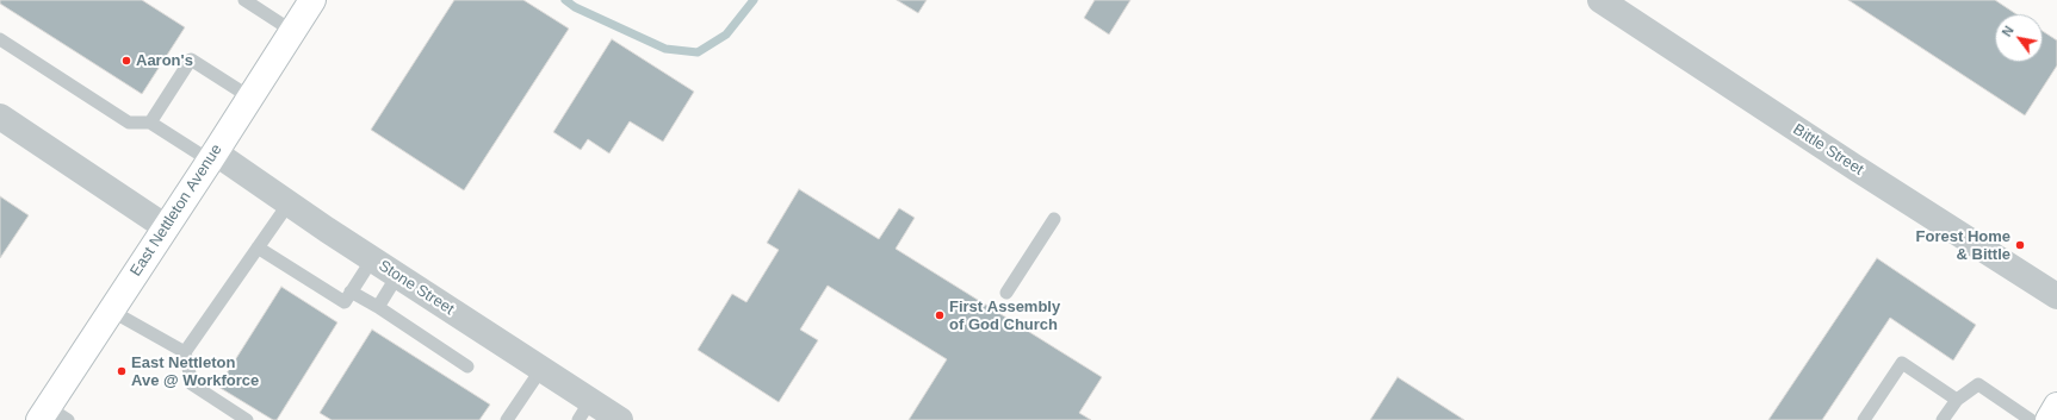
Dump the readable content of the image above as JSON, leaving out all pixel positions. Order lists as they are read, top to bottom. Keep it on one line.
{"streets":{"main road":["East Nettleton Avenue"],"street":["Bittle Street","Stone Street"]},"crossings":[["East Nettleton Avenue","Stone Street"]],"places":["Aaron's","Forest Home & Bittle","First Assembly of God Church","East Nettleton Ave @ Workforce"],"north":"top left"}
